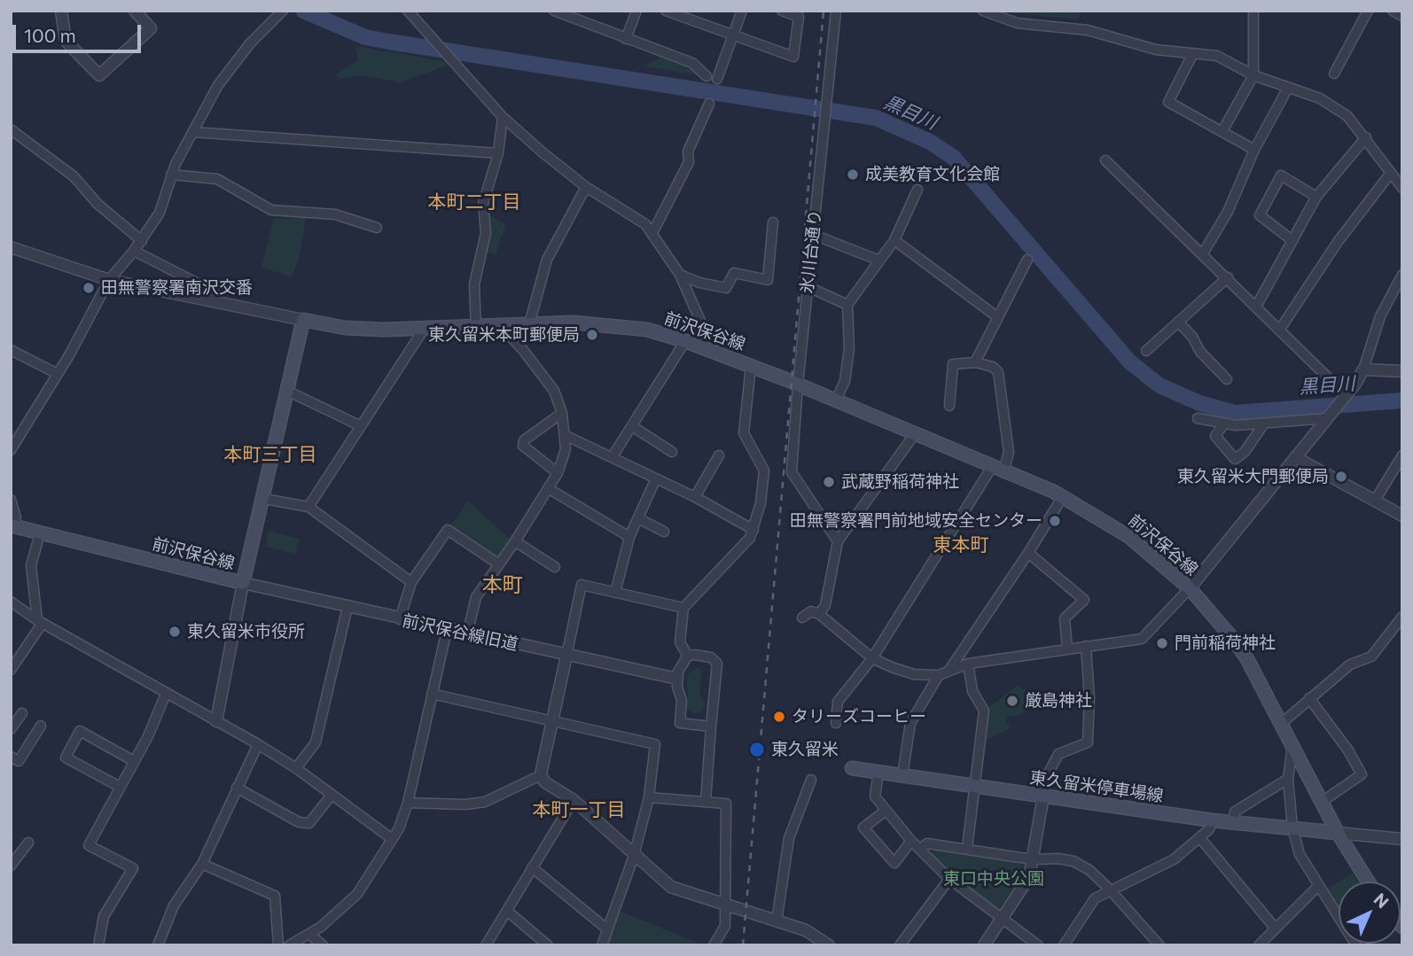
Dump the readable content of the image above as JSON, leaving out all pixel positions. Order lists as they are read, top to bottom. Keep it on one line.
{"streets":{"main road":["前沢保谷線","東久留米停車場線"],"street":["氷川台通り","前沢保谷線旧道"]},"crossings":[["氷川台通り","前沢保谷線"],["前沢保谷線","前沢保谷線旧道"],["前沢保谷線","東久留米停車場線"]],"districts":["本町二丁目","本町三丁目","東本町","本町","本町一丁目"],"water":["黒目川"],"parks":["東口中央公園"],"places":["成美教育文化会館","田無警察署南沢交番","東久留米本町郵便局","東久留米大門郵便局","武蔵野稲荷神社","田無警察署門前地域安全センター","東久留米市役所","門前稲荷神社","厳島神社","タリーズコーヒー","東久留米"],"scale_bar":"100 m","north":"top right"}
